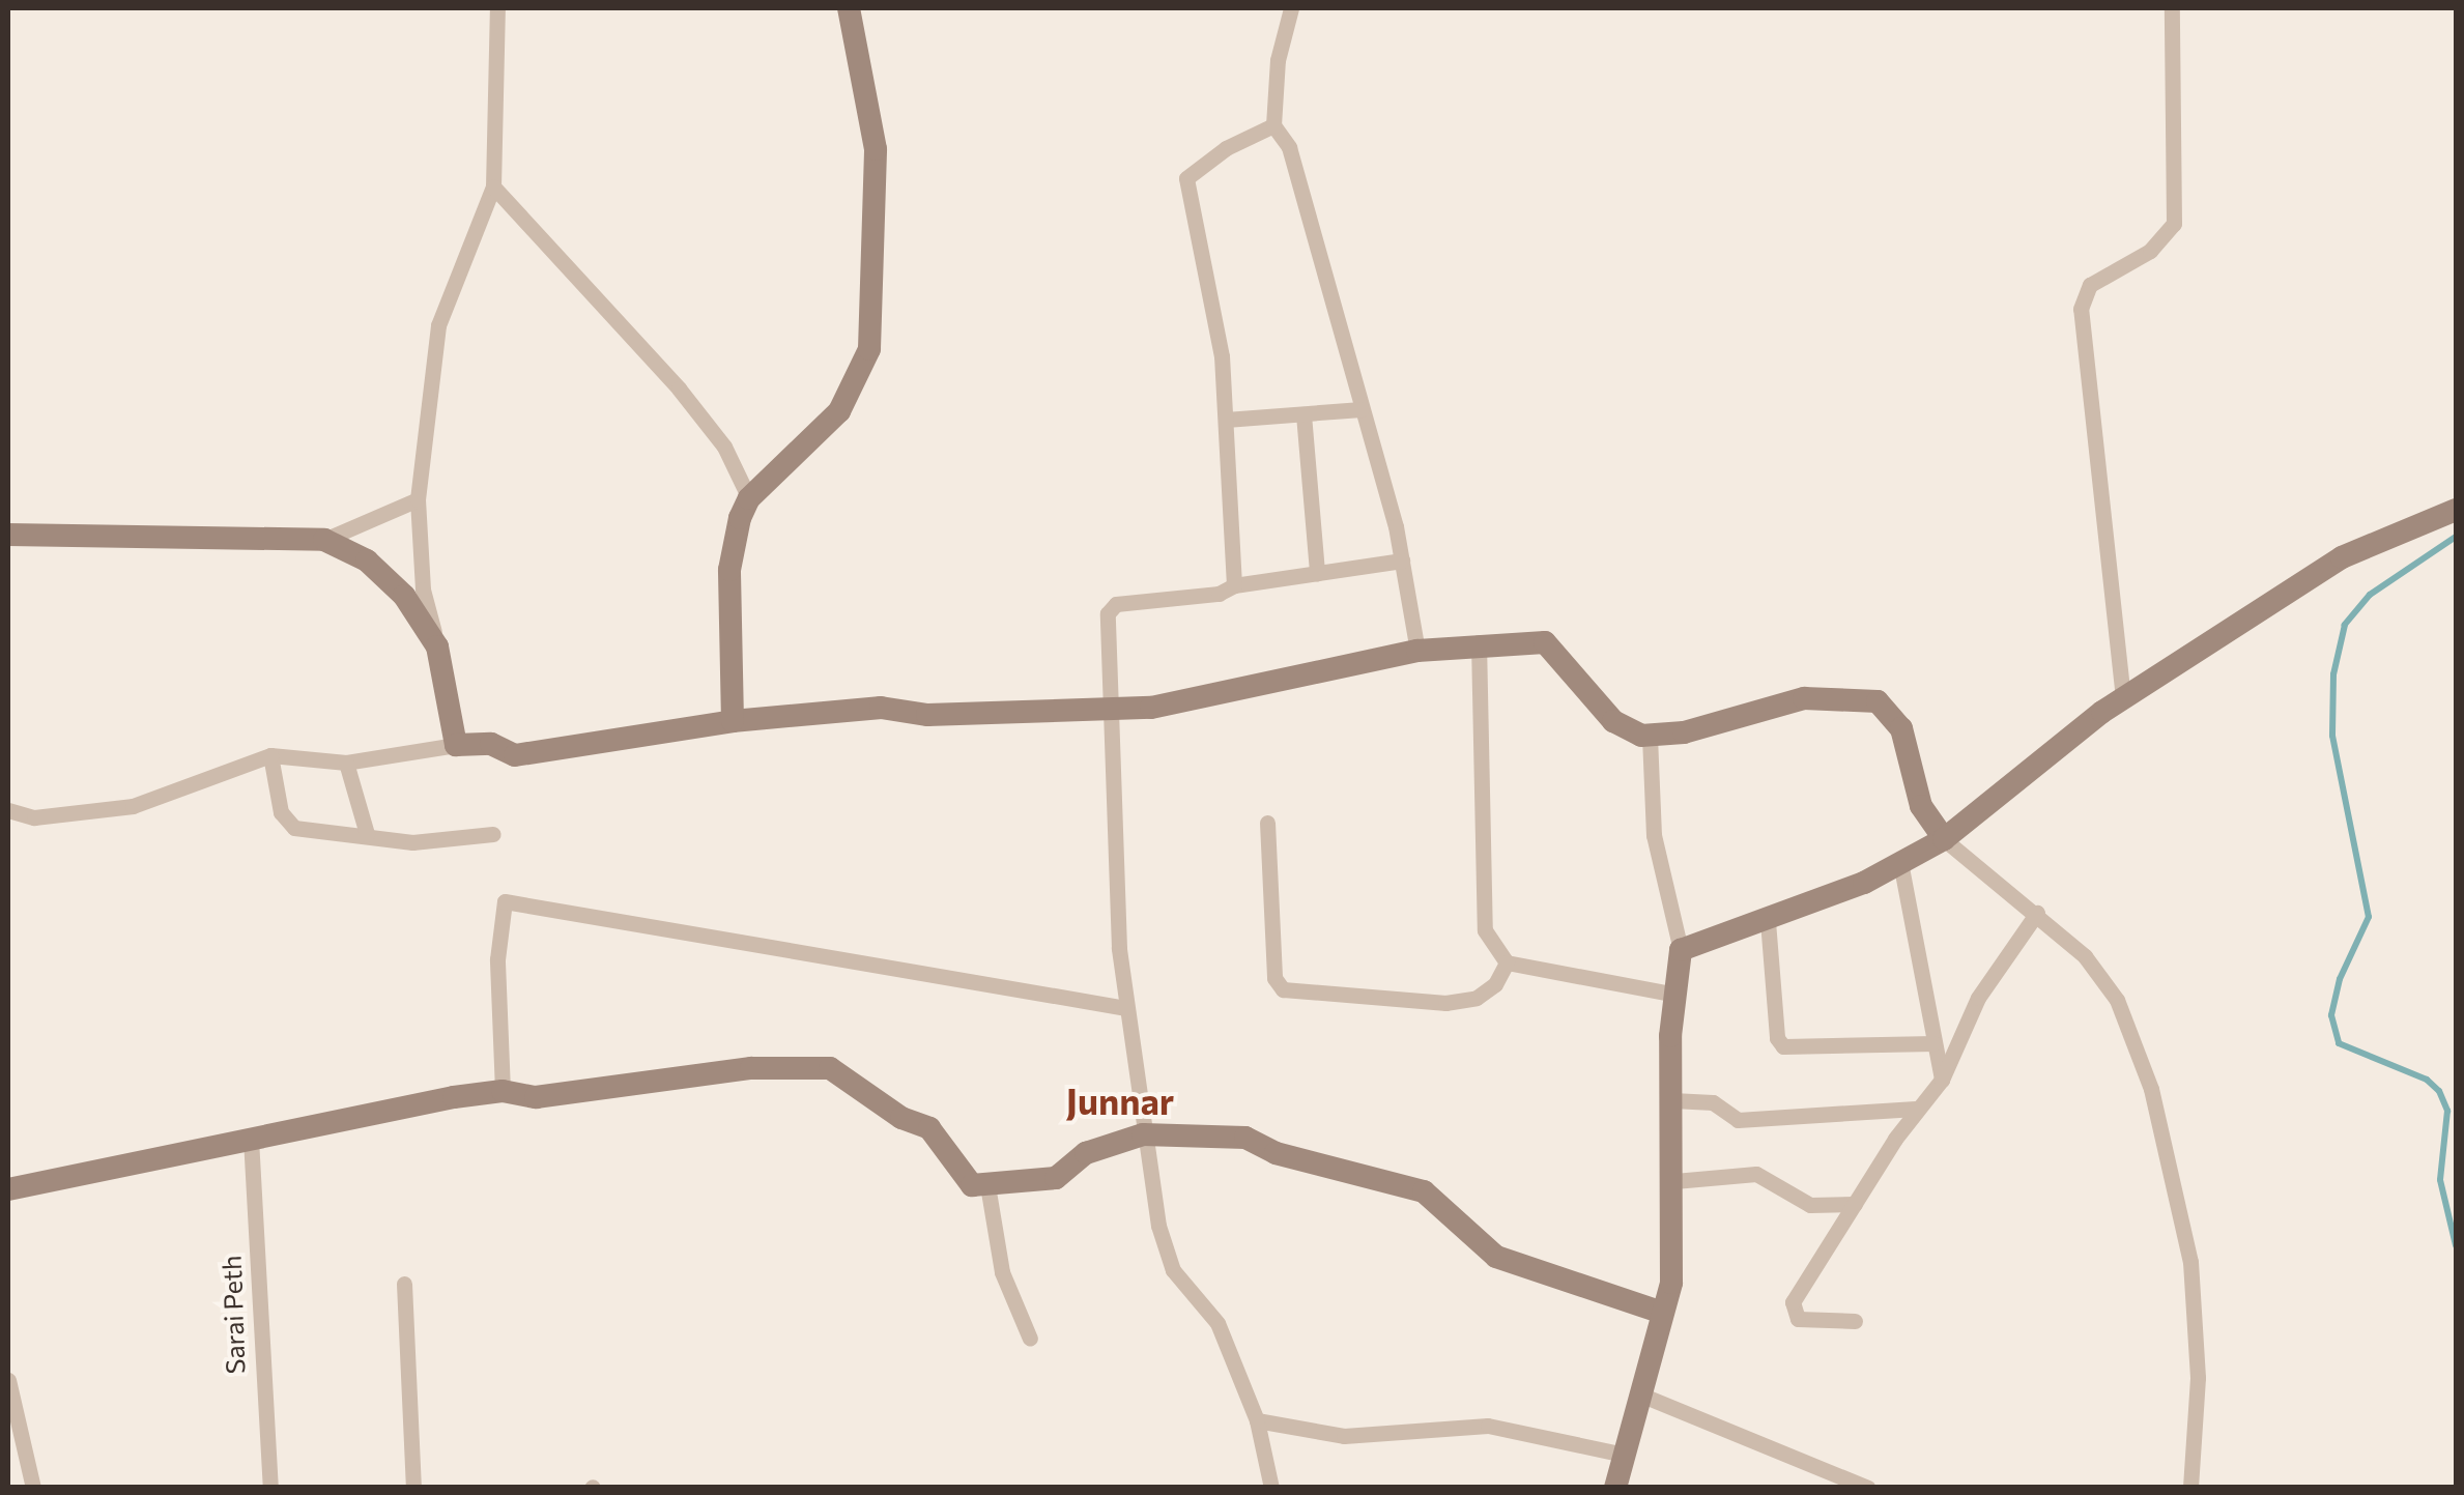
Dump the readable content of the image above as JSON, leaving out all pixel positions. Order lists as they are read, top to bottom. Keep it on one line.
{"streets":{"street":["Sarai Peth"]},"districts":["Junnar"]}
